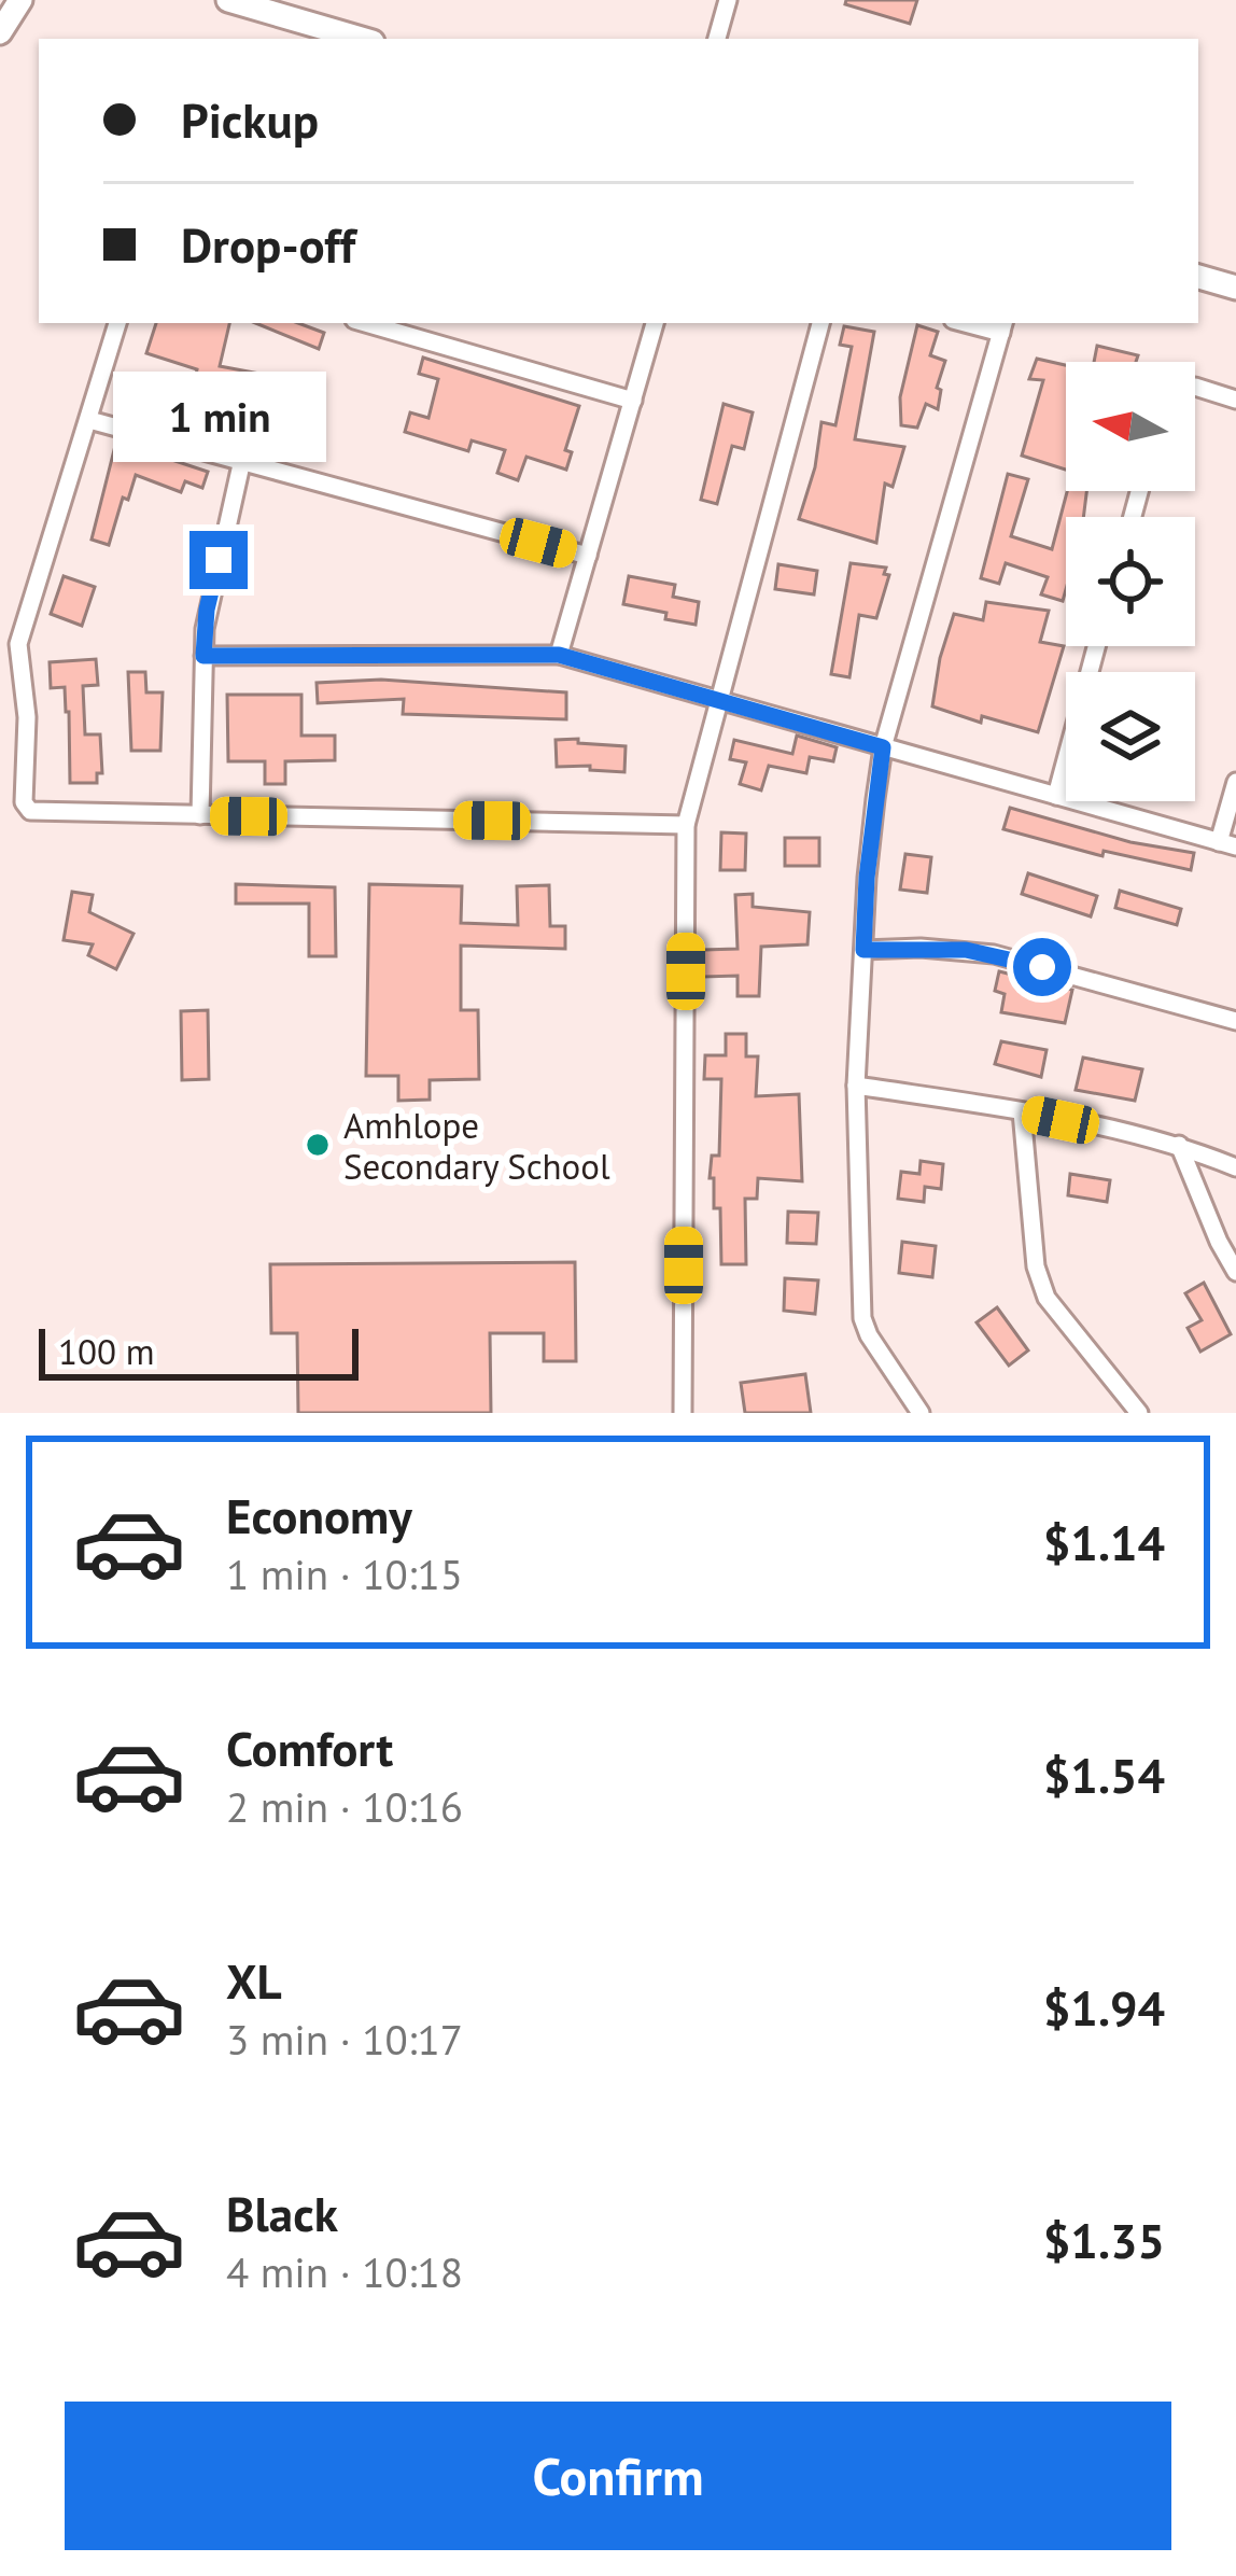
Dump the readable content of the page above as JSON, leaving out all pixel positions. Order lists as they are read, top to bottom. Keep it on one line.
{"places":["Amhlope Secondary School"],"scale_bar":"100 m","north":"left","page":{"banner":["Pickup","Drop-off"],"bubble":"1 min","scale":"100 m","list":[{"name":"Economy","note":"1 min · 10:15","value":"$1.14"},{"name":"Comfort","note":"2 min · 10:16","value":"$1.54"},{"name":"XL","note":"3 min · 10:17","value":"$1.94"},{"name":"Black","note":"4 min · 10:18","value":"$1.35"}],"buttons":"Confirm"}}
